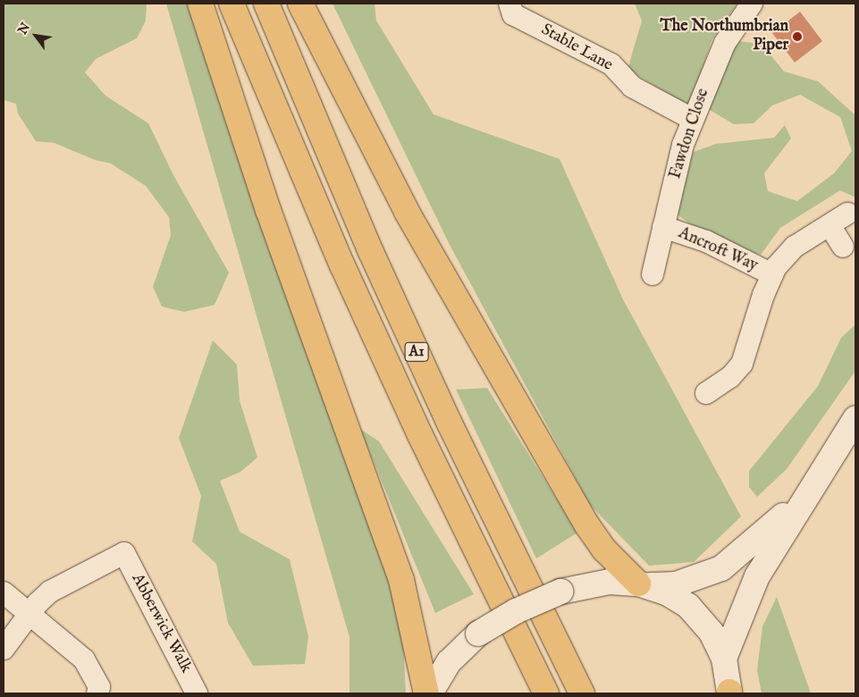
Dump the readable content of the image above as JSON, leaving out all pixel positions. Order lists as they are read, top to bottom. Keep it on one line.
{"streets":{"highway":["A1"],"street":["Stable Lane","Fawdon Close","Ancroft Way","Abberwick Walk"]},"crossings":[["Stable Lane","Fawdon Close"],["Fawdon Close","Ancroft Way"]],"places":["The Northumbrian Piper"],"north":"top left"}
